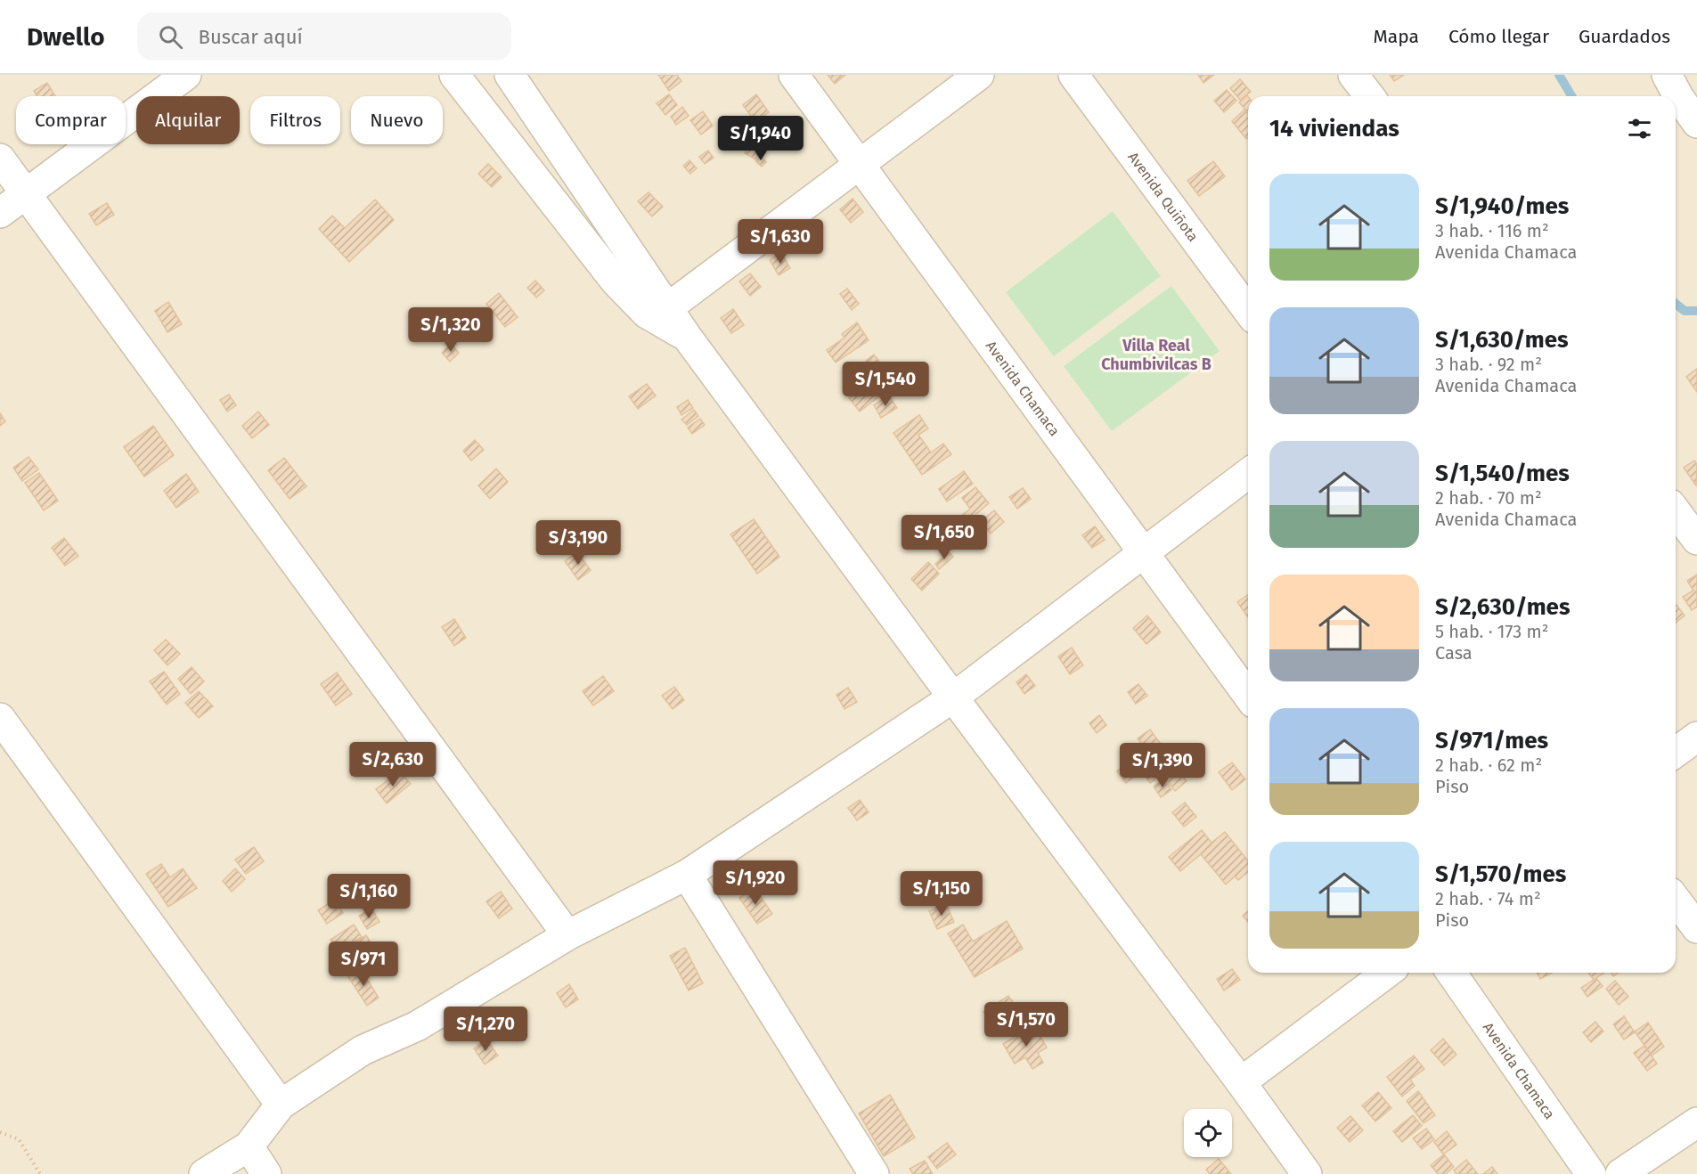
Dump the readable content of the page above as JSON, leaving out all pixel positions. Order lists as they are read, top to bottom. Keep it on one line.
{"streets":{"street":["Avenida Quiñota","Avenida Chamaca"]},"districts":["Villa Real Chumbivilcas B"],"page":{"header":"Dwello","search":"Buscar aquí","nav":["Mapa","Cómo llegar","Guardados"],"chip":["Comprar","Alquilar","Filtros","Nuevo"],"heading":"14 viviendas","price":["S/1,940","S/1,630","S/1,320","S/1,540","S/1,650","S/3,190","S/2,630","S/1,390","S/1,920","S/1,150","S/1,160","S/971","S/1,570","S/1,270"],"list":[{"name":"S/1,940/mes","note":"3 hab. · 116 m² · Avenida Chamaca"},{"name":"S/1,630/mes","note":"3 hab. · 92 m² · Avenida Chamaca"},{"name":"S/1,540/mes","note":"2 hab. · 70 m² · Avenida Chamaca"},{"name":"S/2,630/mes","note":"5 hab. · 173 m² · Casa"},{"name":"S/971/mes","note":"2 hab. · 62 m² · Piso"},{"name":"S/1,570/mes","note":"2 hab. · 74 m² · Piso"}]}}
